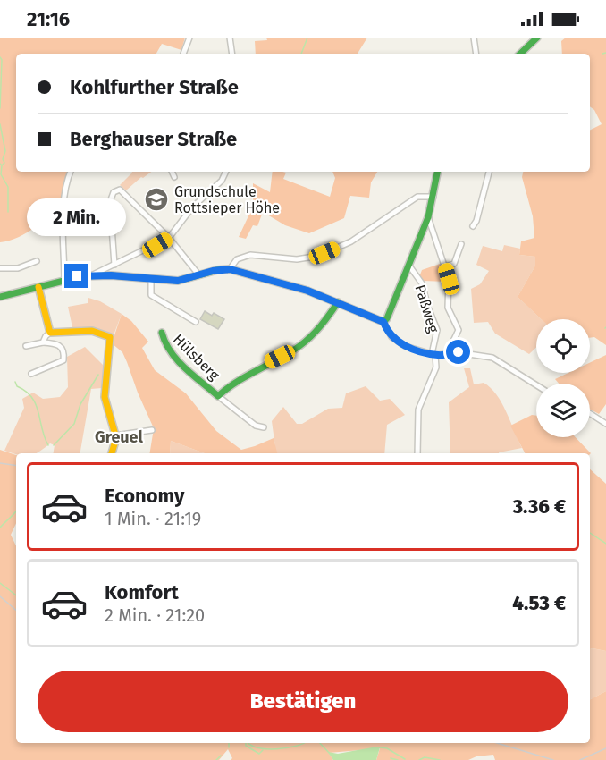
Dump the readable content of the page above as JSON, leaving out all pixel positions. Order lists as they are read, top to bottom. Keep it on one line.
{"streets":{"street":["Paßweg","Hülsberg"]},"districts":["Greuel"],"places":{"school or university":["Grundschule Rottsieper Höhe"]},"page":{"status":"21:16","banner":["Kohlfurther Straße","Berghauser Straße"],"bubble":"2 Min.","list":[{"name":"Economy","note":"1 Min. · 21:19","value":"3.36 €"},{"name":"Komfort","note":"2 Min. · 21:20","value":"4.53 €"}],"buttons":"Bestätigen"}}
